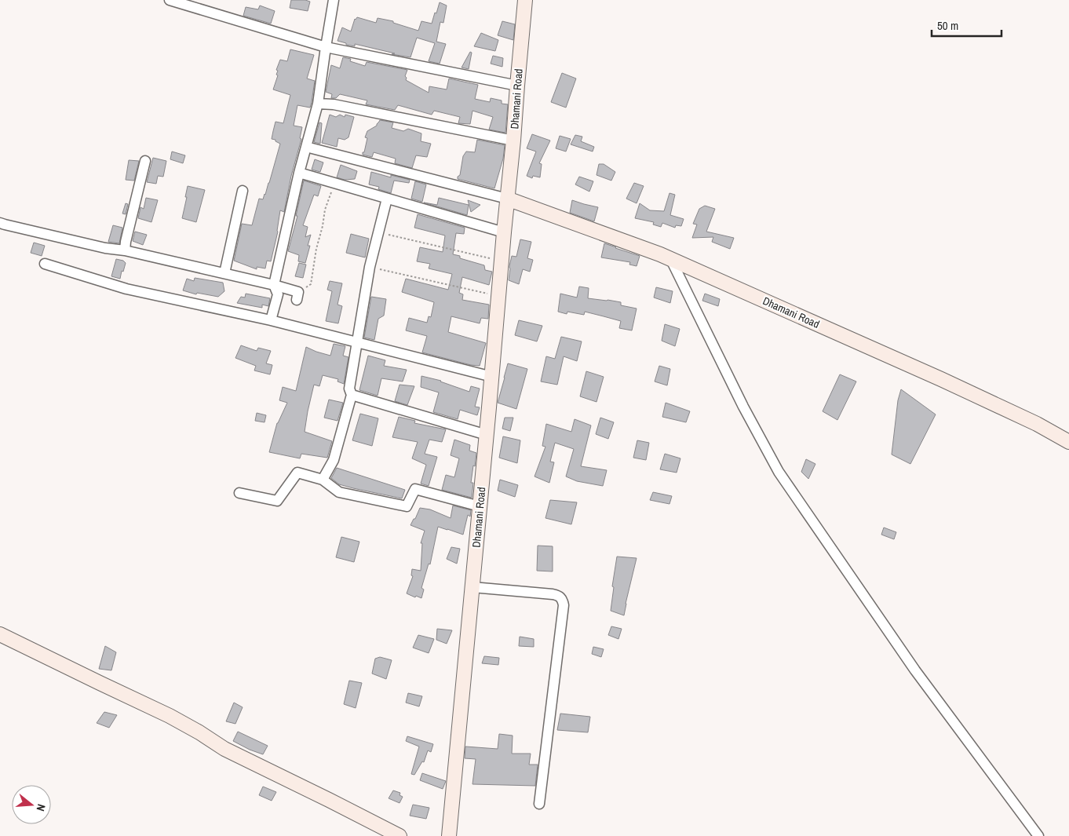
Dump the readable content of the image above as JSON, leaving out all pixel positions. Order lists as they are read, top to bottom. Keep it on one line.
{"streets":{"main road":["Dhamani Road"]},"scale_bar":"50 m","north":"right"}
